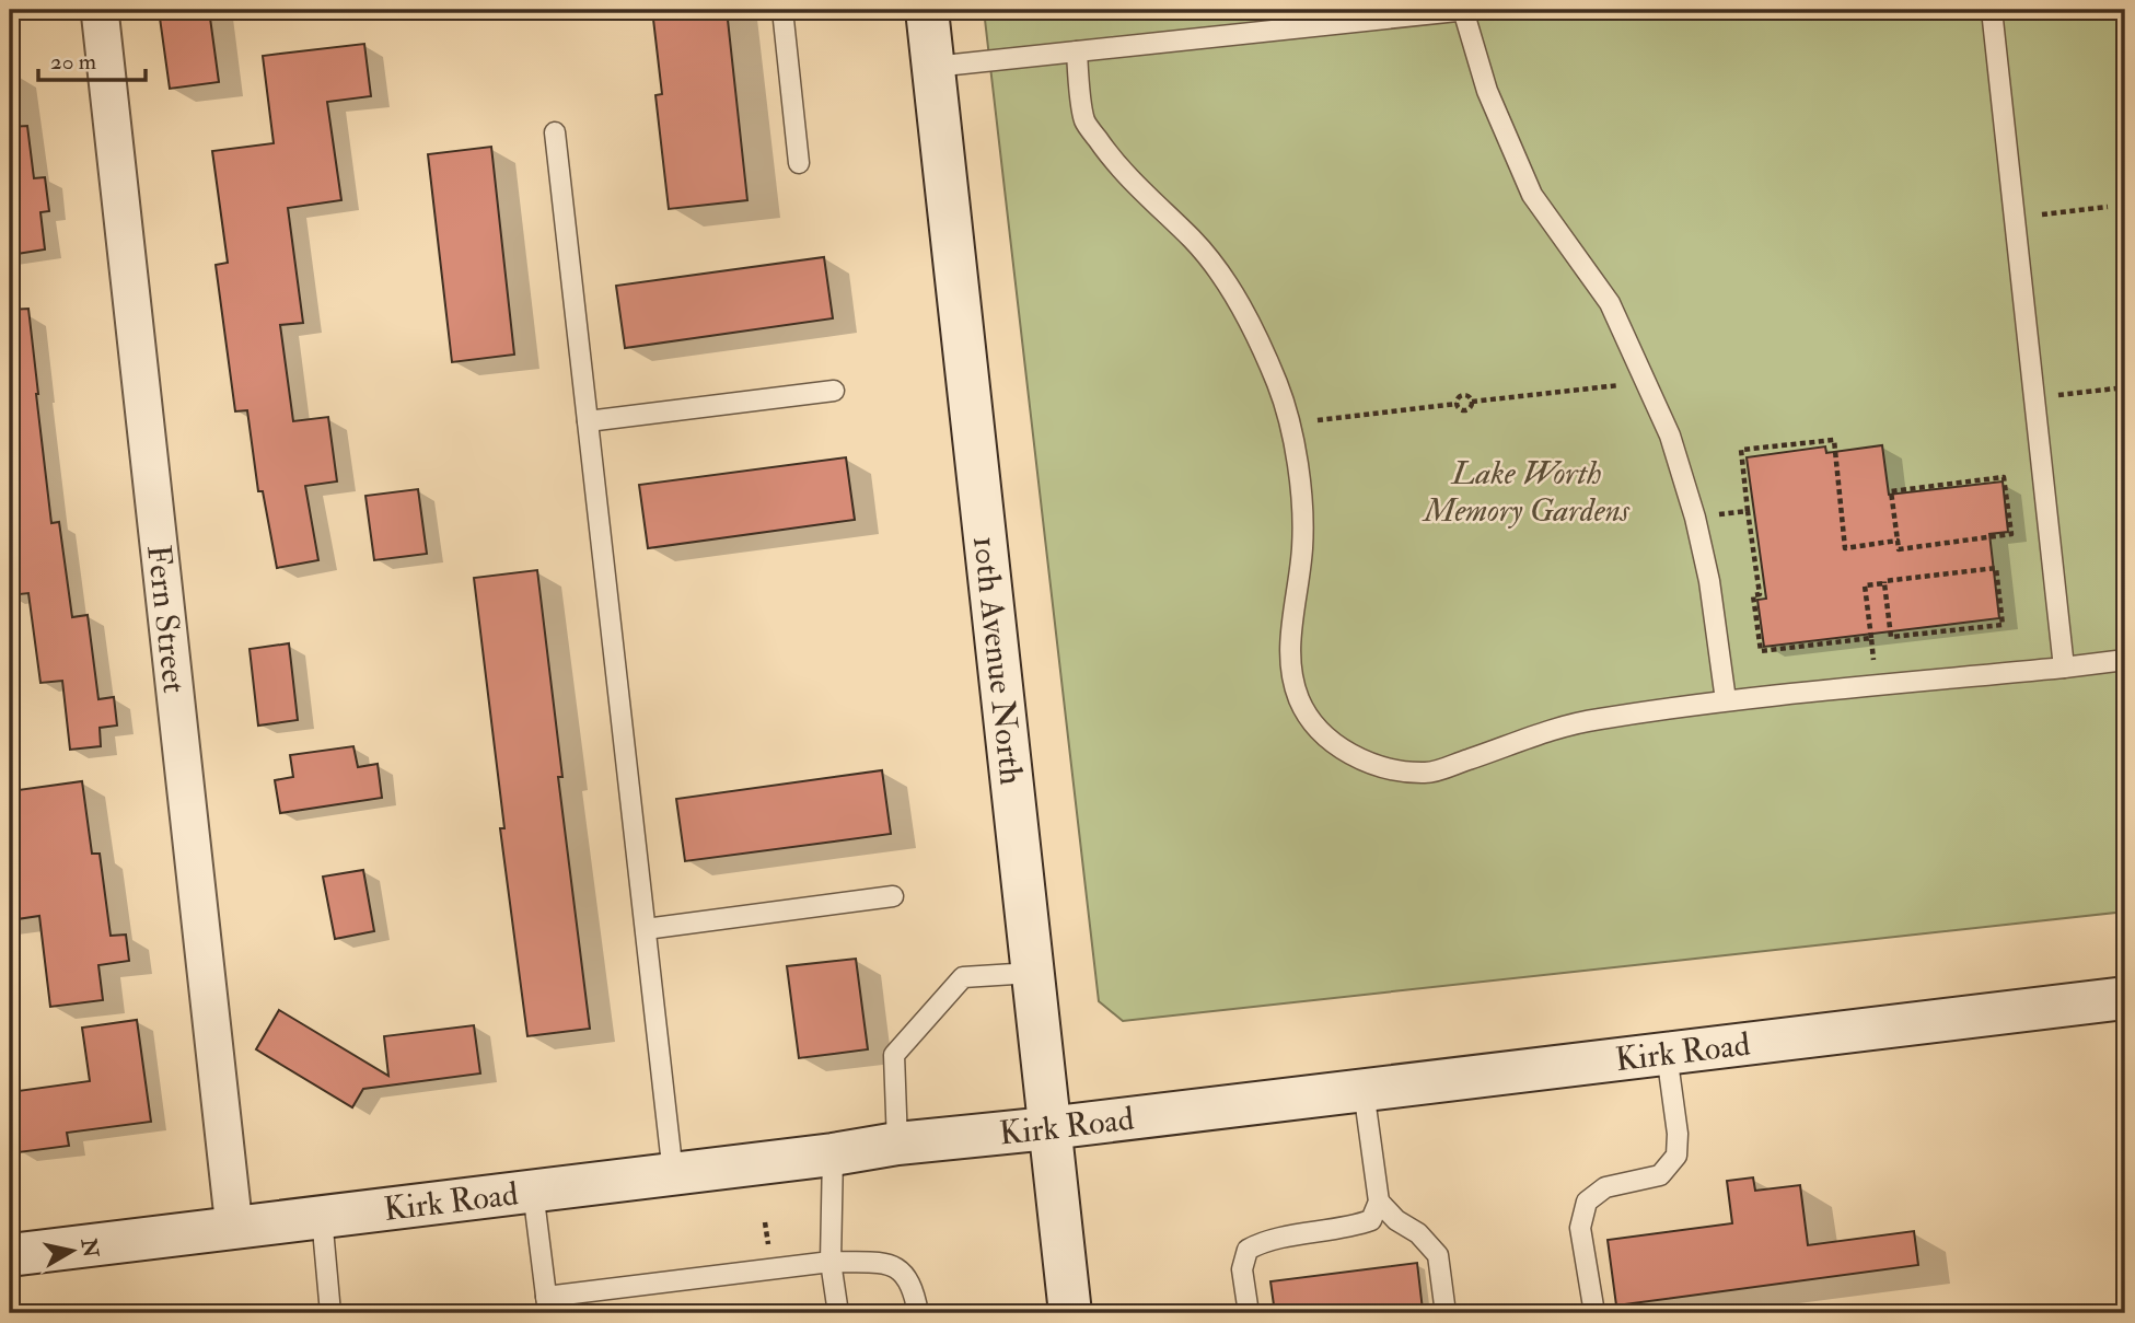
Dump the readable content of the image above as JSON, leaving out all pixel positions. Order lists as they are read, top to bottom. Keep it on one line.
{"streets":{"street":["Fern Street","10th Avenue North","Kirk Road"]},"crossings":[["Fern Street","Kirk Road"],["10th Avenue North","Kirk Road"]],"parks":["Lake Worth Memory Gardens"],"scale_bar":"20 m","north":"right"}
